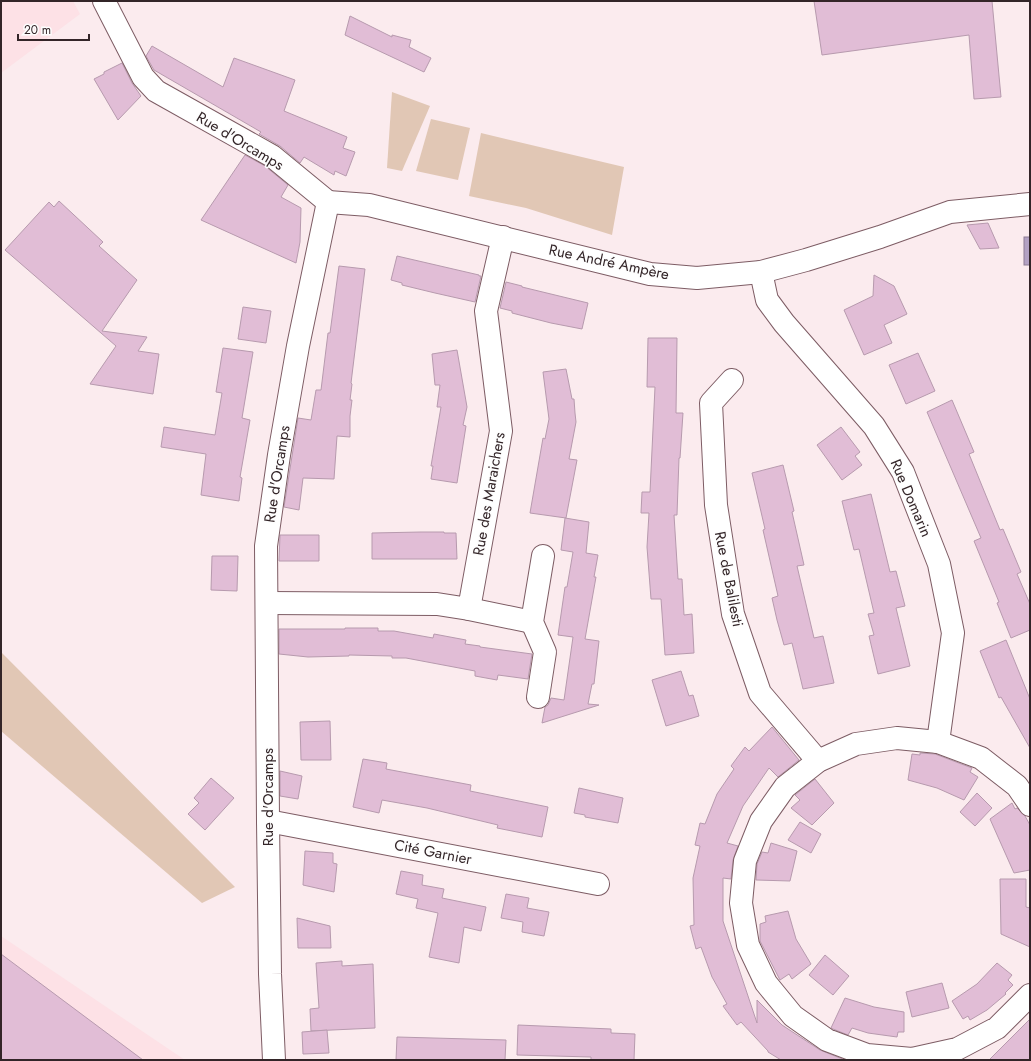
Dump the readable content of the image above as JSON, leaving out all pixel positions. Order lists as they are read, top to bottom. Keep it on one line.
{"streets":{"street":["Rue d'Orcamps","Rue André Ampère","Rue des Maraichers","Rue Domarin","Rue de Balilesti","Cité Garnier"]},"crossings":[["Rue d'Orcamps","Rue André Ampère"],["Rue d'Orcamps","Cité Garnier"],["Rue André Ampère","Rue des Maraichers"],["Rue André Ampère","Rue Domarin"]],"scale_bar":"20 m"}
